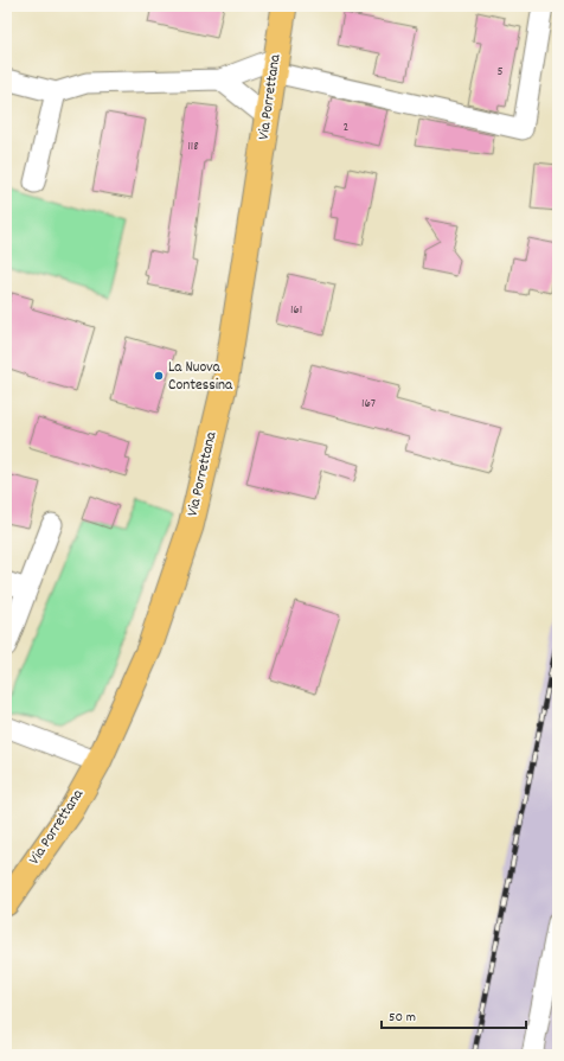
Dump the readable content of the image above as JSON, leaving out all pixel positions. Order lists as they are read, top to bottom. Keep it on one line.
{"streets":{"main road":["Via Porrettana"]},"places":["La Nuova Contessina"],"house_numbers":["5","2","118","161","167"],"scale_bar":"50 m"}
